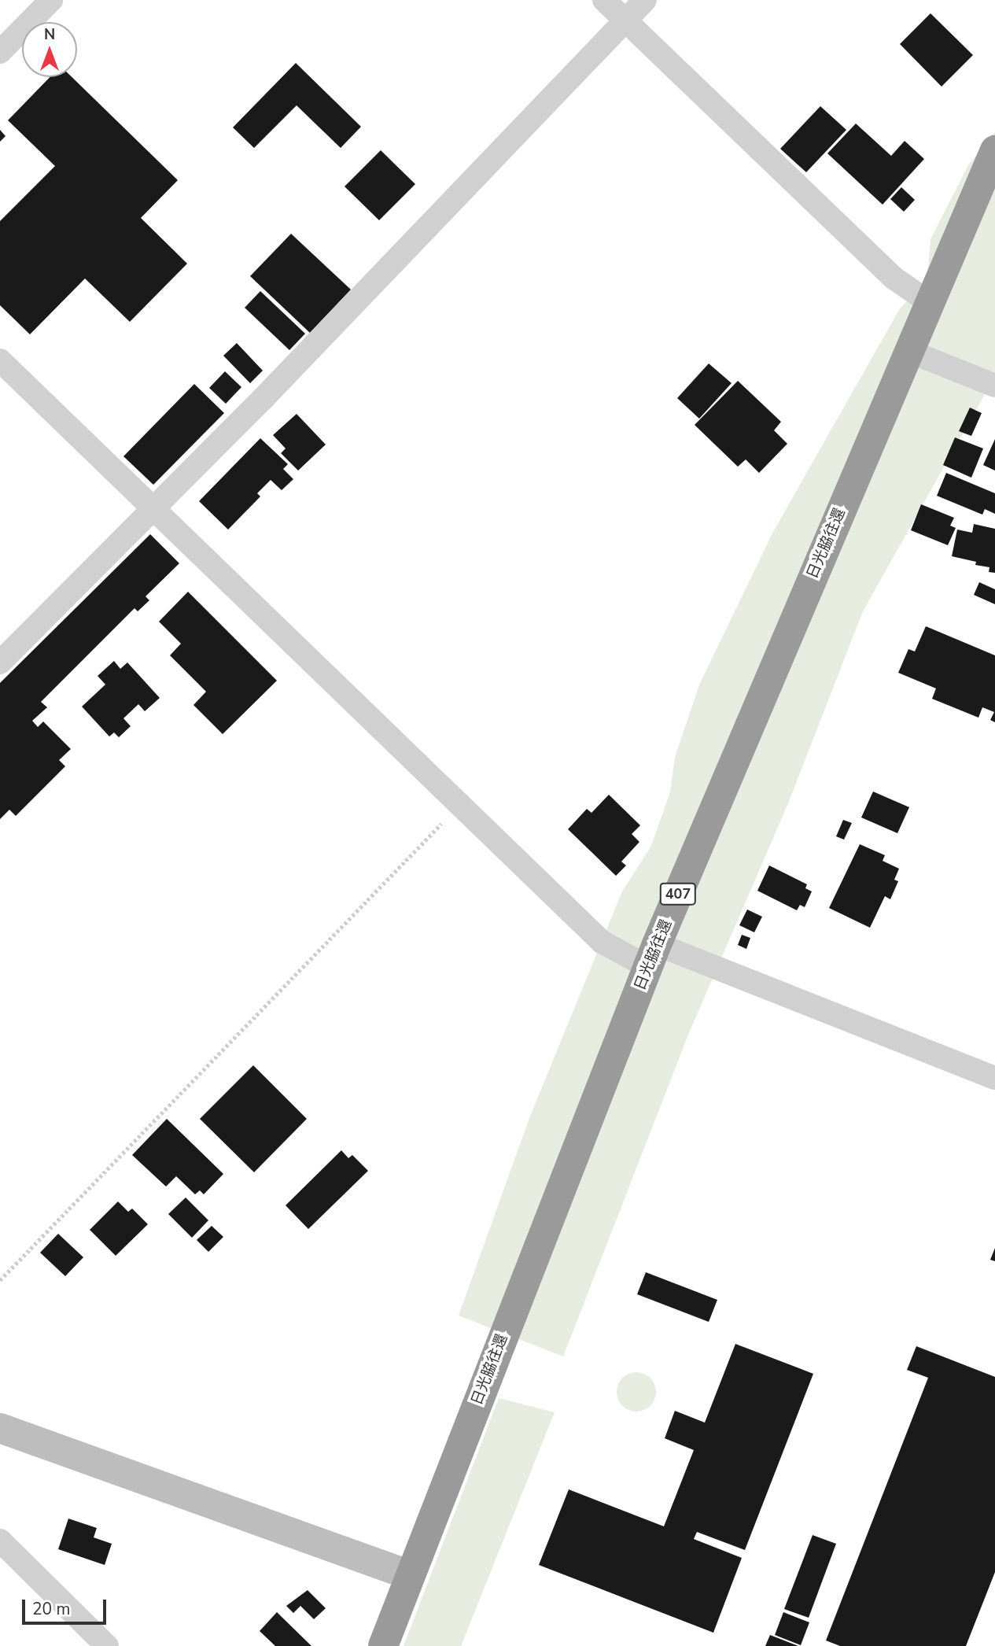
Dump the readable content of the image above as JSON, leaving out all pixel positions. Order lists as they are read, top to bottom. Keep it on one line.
{"streets":{"highway":["日光脇往還","407"]},"scale_bar":"20 m","north":"top"}
